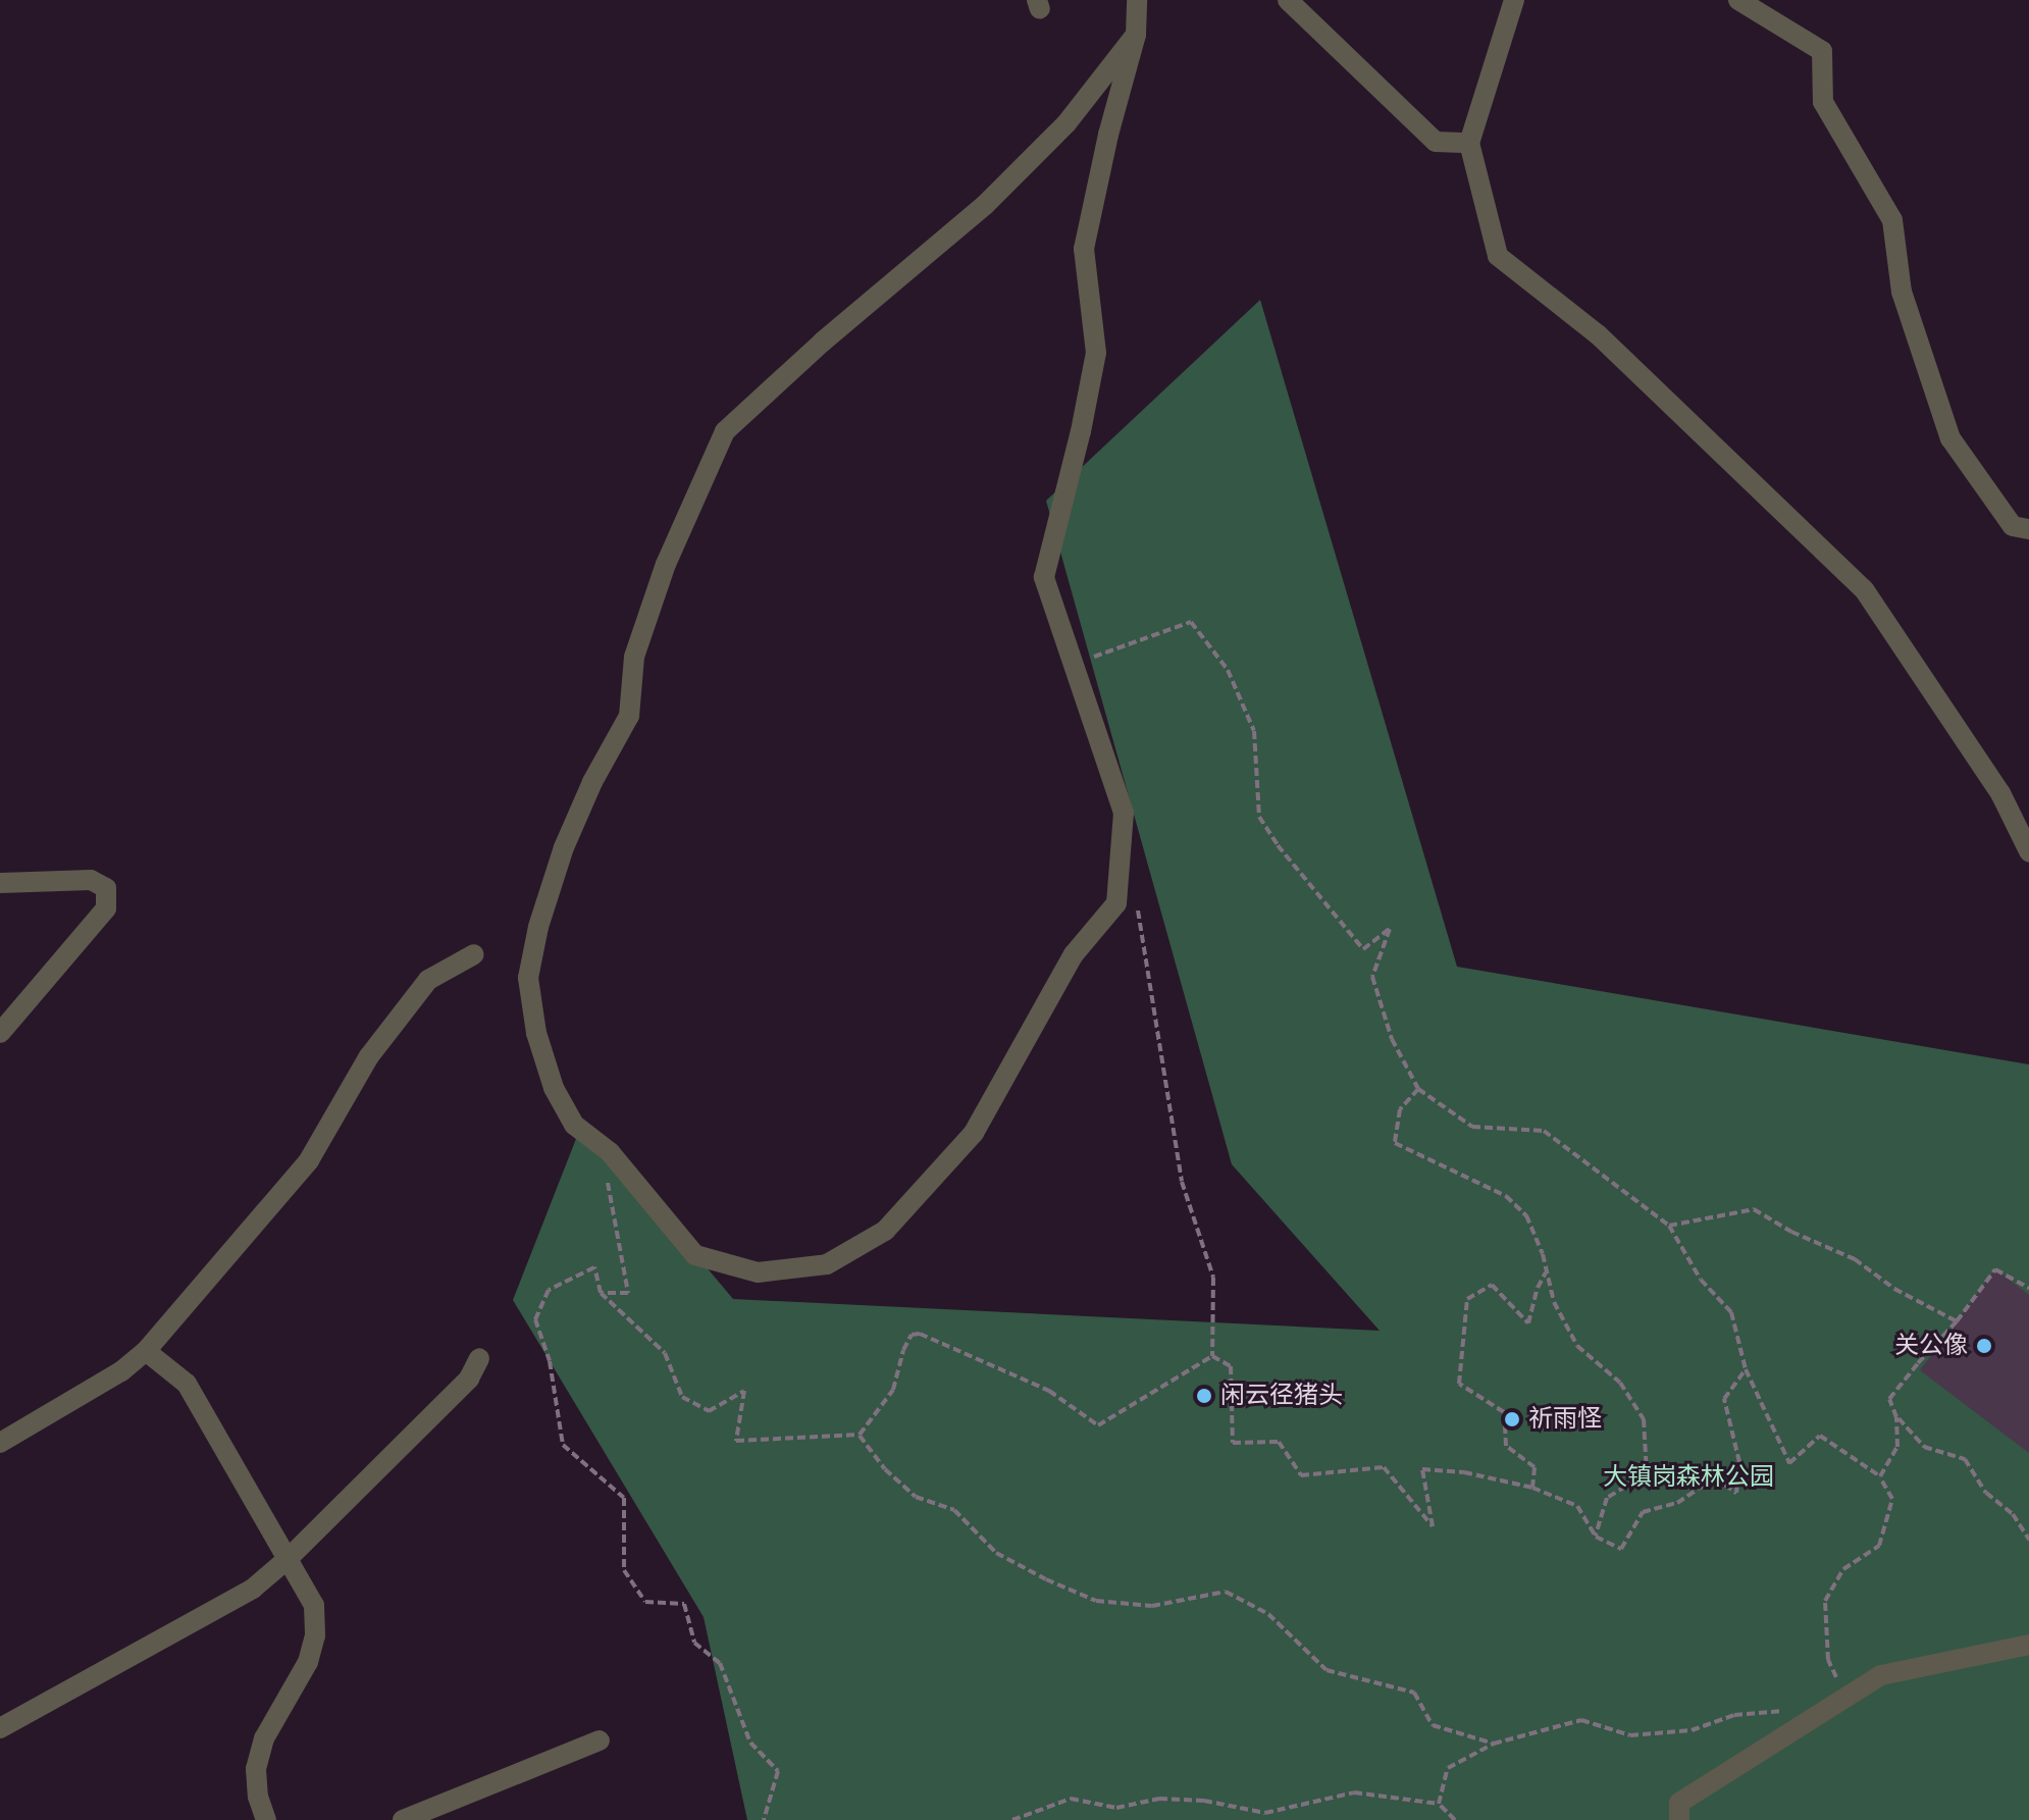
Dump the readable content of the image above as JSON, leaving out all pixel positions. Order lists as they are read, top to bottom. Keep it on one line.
{"parks":["大镇岗森林公园"],"places":["关公像","闲云径猪头","祈雨怪"]}
